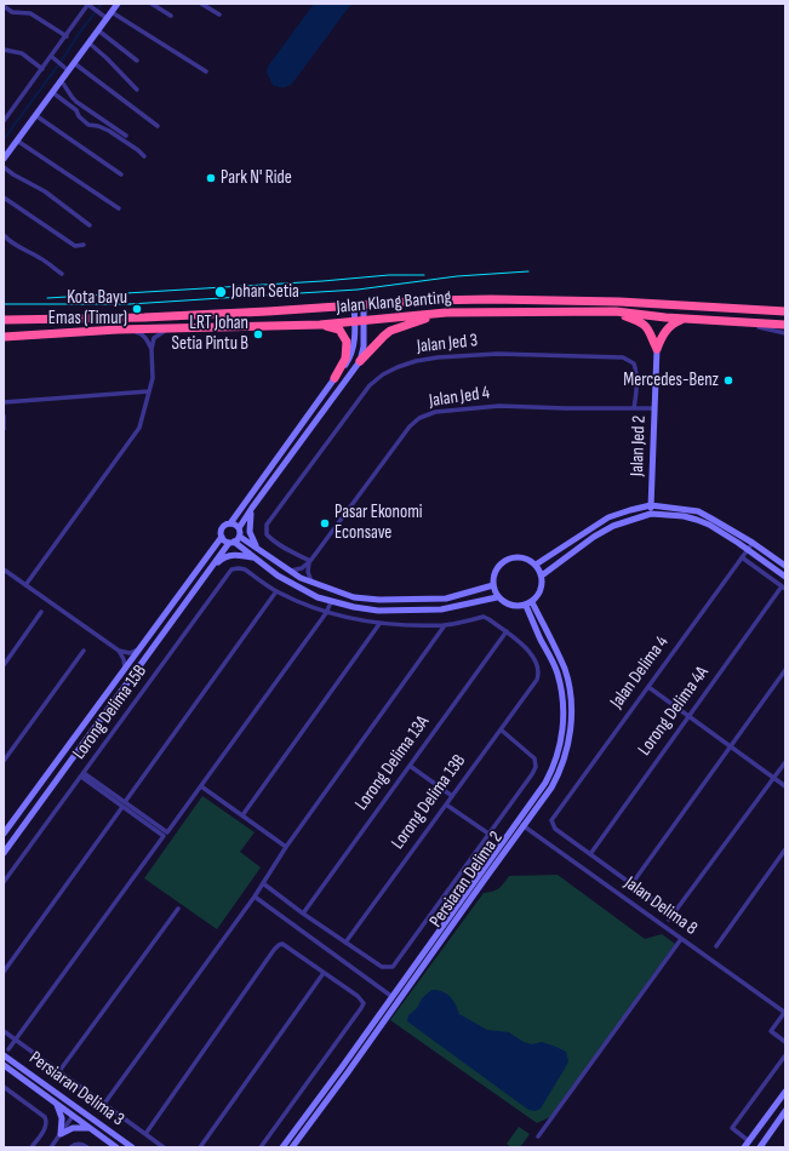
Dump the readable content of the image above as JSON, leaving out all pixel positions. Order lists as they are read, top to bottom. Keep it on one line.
{"streets":{"highway":["Jalan Klang Banting"],"street":["Jalan Jed 3","Jalan Jed 4","Jalan Jed 2","Jalan Delima 4","Lorong Delima 4A","Lorong Delima 15B","Lorong Delima 13A","Lorong Delima 13B","Persiaran Delima 2","Jalan Delima 8","Persiaran Delima 3"]},"crossings":[["Jalan Jed 3","Jalan Jed 4"],["Jalan Jed 4","Jalan Jed 2"],["Jalan Delima 4","Lorong Delima 4A"],["Lorong Delima 13A","Lorong Delima 13B"],["Persiaran Delima 2","Jalan Delima 8"]],"places":["Park N' Ride","Johan Setia","Kota Bayu Emas (Timur)","LRT Johan Setia Pintu B","Mercedes-Benz","Pasar Ekonomi Econsave"]}
